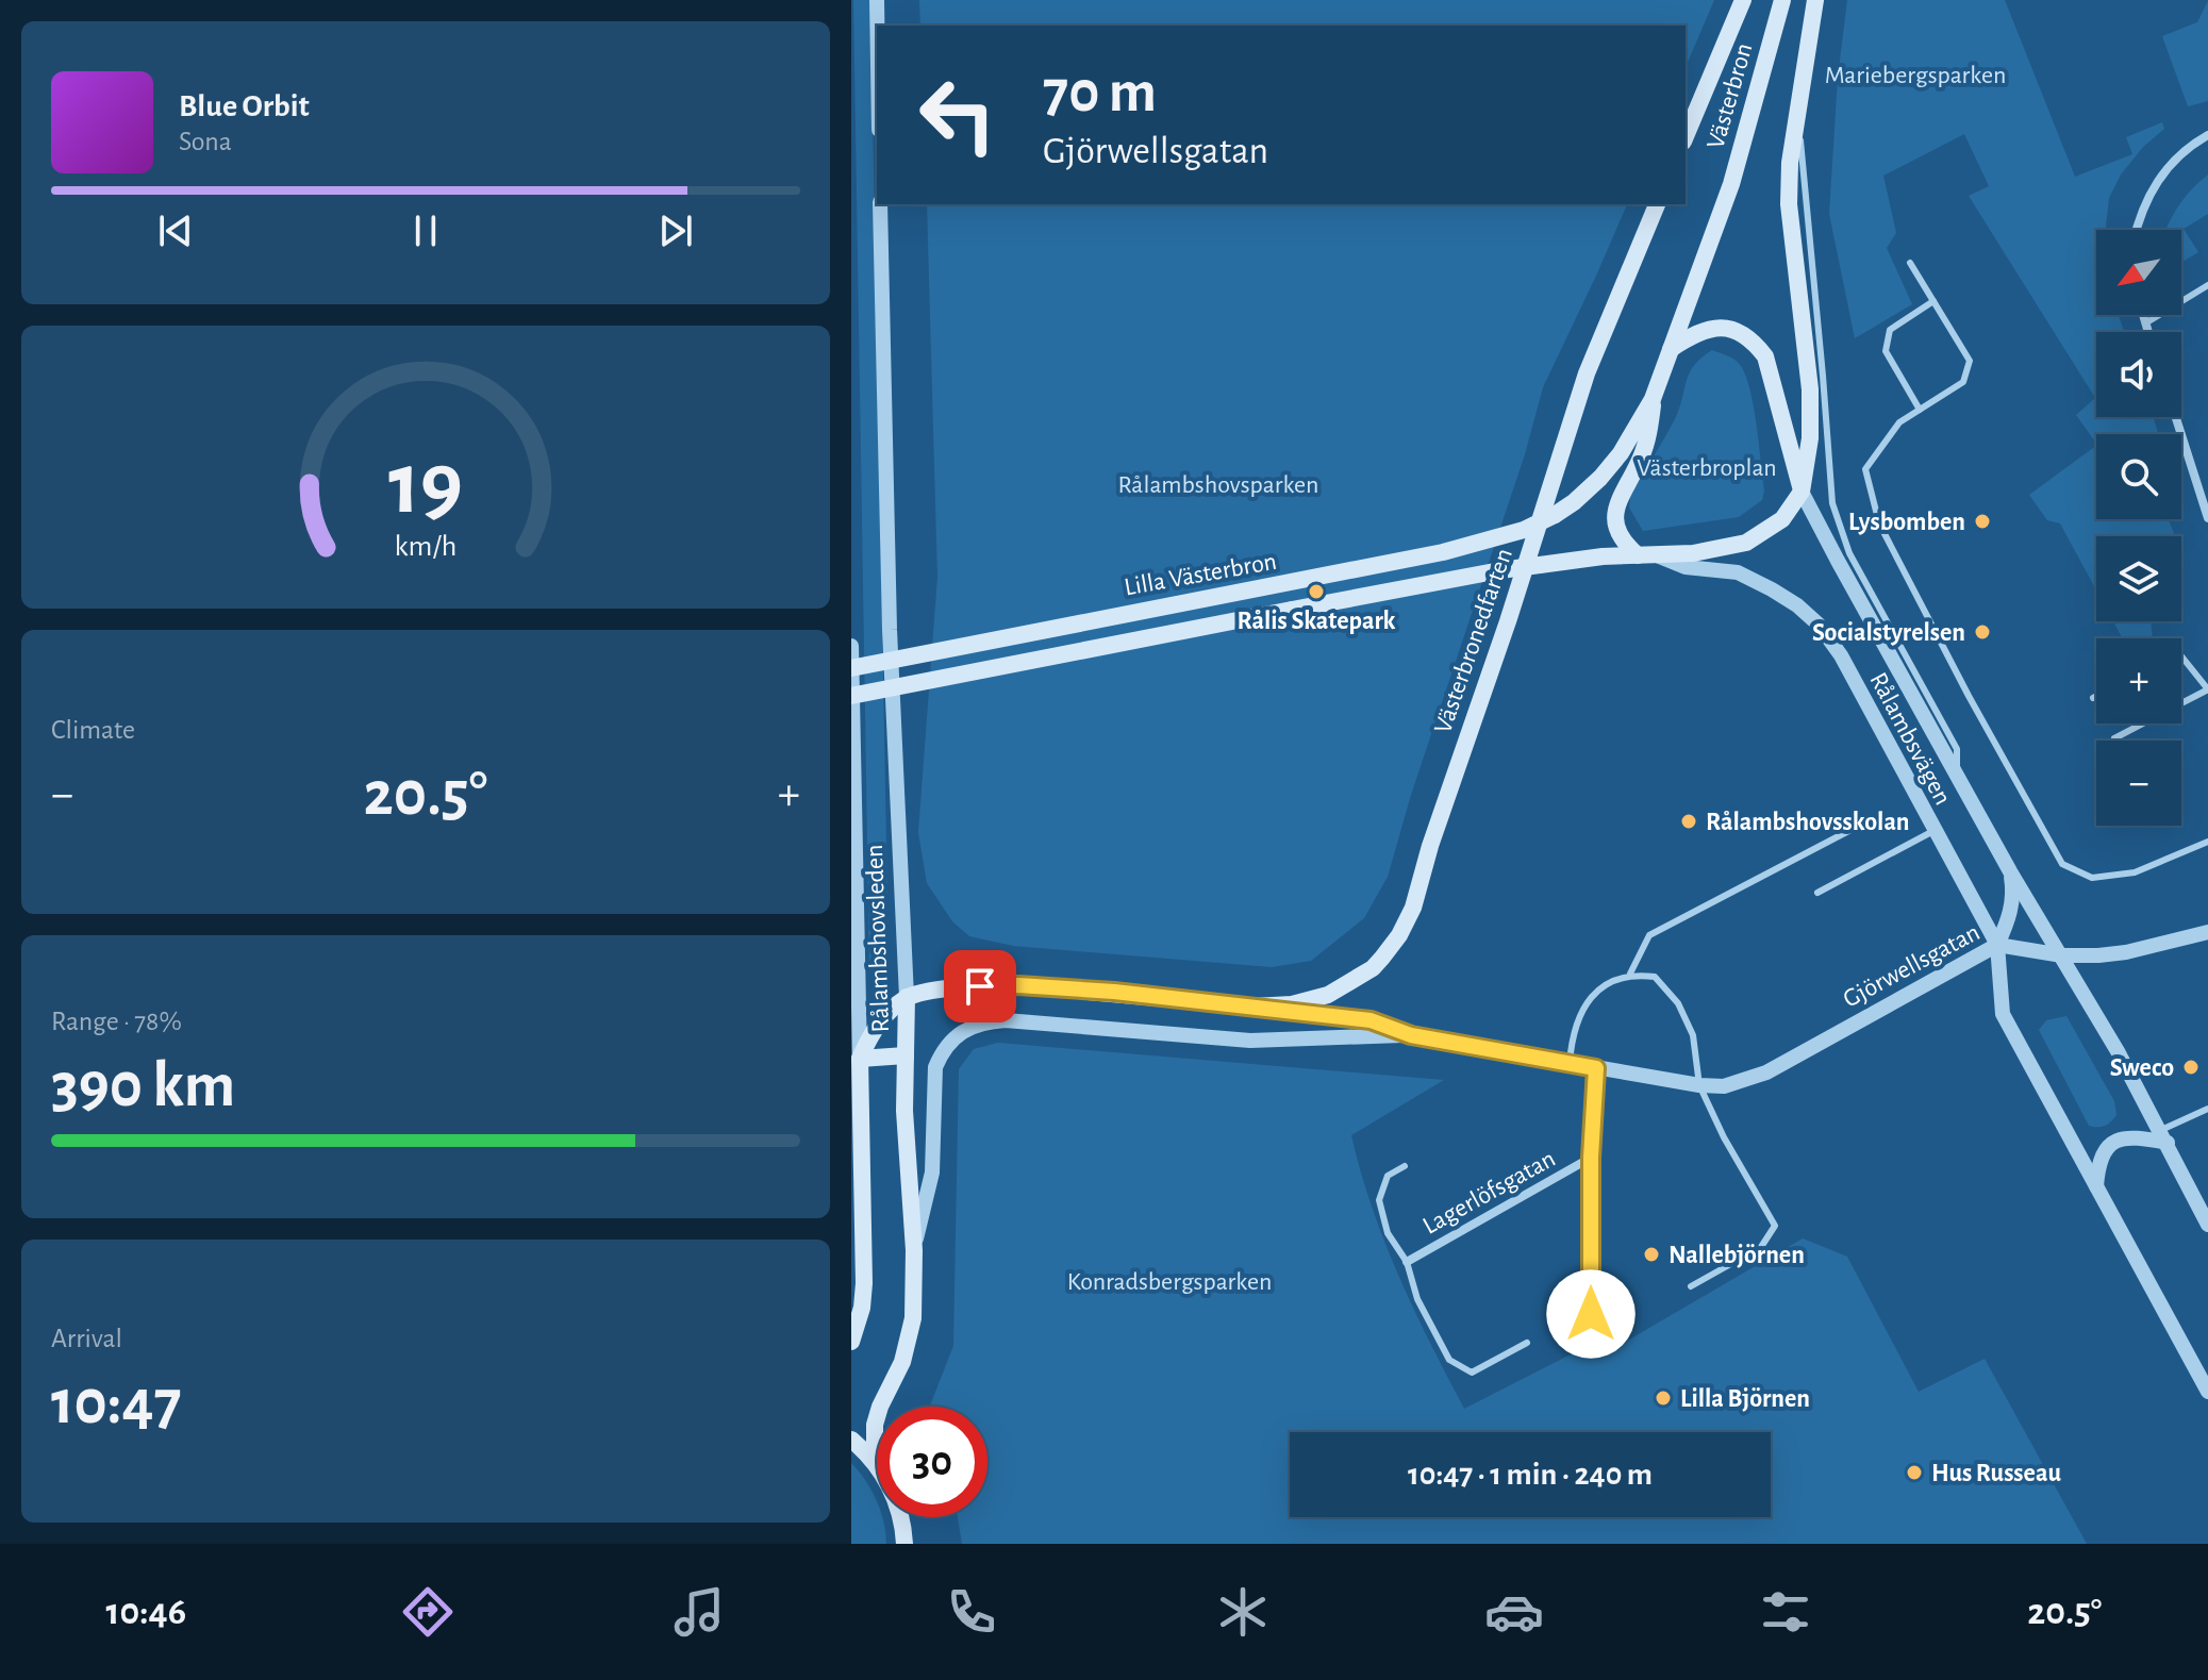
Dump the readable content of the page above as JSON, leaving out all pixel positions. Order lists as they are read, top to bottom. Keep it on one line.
{"streets":{"main road":["Västerbron","Lilla Västerbron","Västerbronedfarten","Rålambshovsleden","Gjörwellsgatan"],"street":["Rålambsvägen","Lagerlöfsgatan"]},"crossings":[["Västerbronedfarten","Gjörwellsgatan"],["Rålambsvägen","Gjörwellsgatan"],["Rålambshovsleden","Gjörwellsgatan"],["Gjörwellsgatan","Lagerlöfsgatan"]],"parks":["Mariebergsparken","Västerbroplan","Rålambshovsparken","Konradsbergsparken"],"places":["Lysbomben","Rålis Skatepark","Socialstyrelsen","Rålambshovsskolan","Sweco","Nallebjörnen","Lilla Björnen","Hus Russeau"],"north":"bottom left","page":{"turn":["70 m","Gjörwellsgatan"],"song":["Blue Orbit","Sona"],"map_buttons":["+","−"],"tile":["Climate",["Range · 78%","390 km"],["Arrival","10:47"]],"heat":["−","20.5°","+"],"limit":"30","trip":"10:47 · 1 min · 240 m","tabs":["10:46","20.5°"],"gauge":["19","km/h"]}}
